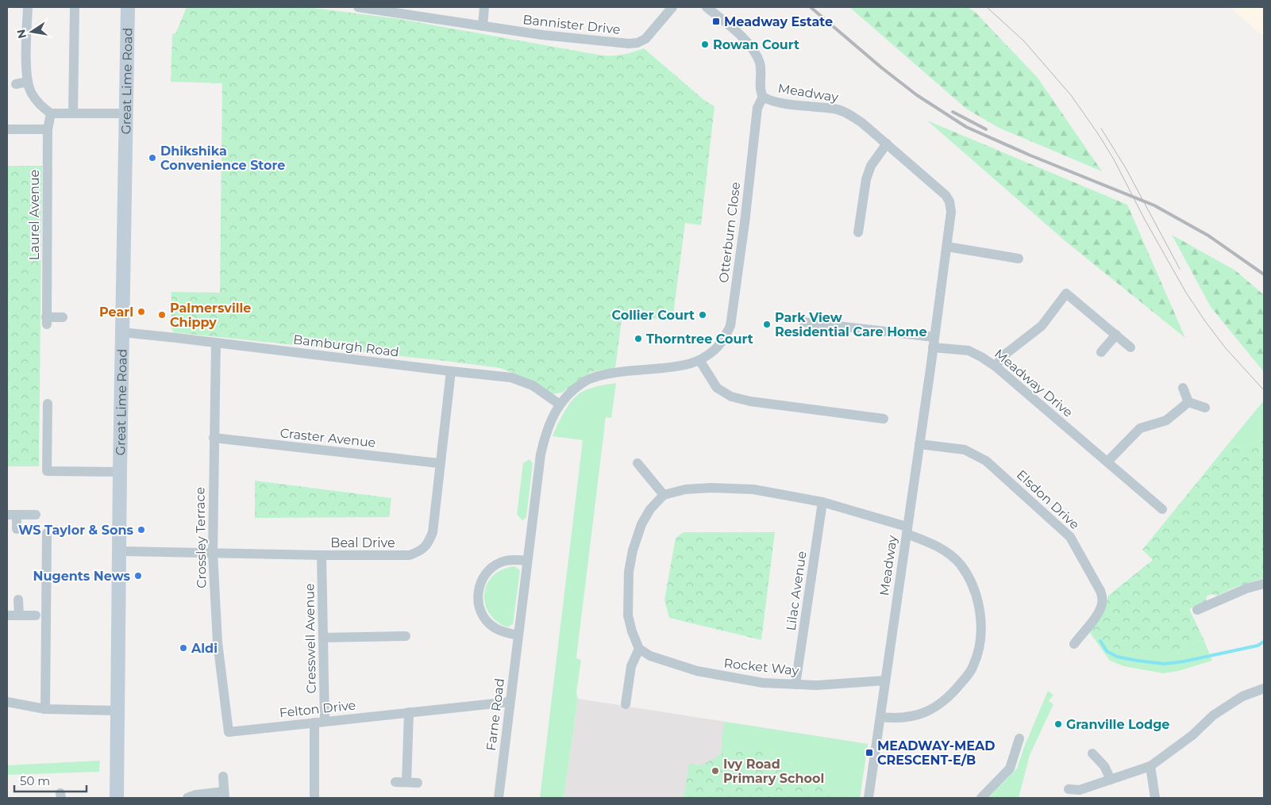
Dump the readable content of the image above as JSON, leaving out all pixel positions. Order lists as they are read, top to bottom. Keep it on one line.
{"streets":{"main road":["Great Lime Road"],"street":["Bannister Drive","Meadway","Laurel Avenue","Otterburn Close","Bamburgh Road","Meadway Drive","Craster Avenue","Elsdon Drive","Crossley Terrace","Beal Drive","Lilac Avenue","Cresswell Avenue","Rocket Way","Felton Drive","Farne Road"]},"crossings":[["Great Lime Road","Bamburgh Road"],["Great Lime Road","Beal Drive"],["Meadway","Otterburn Close"],["Meadway","Meadway Drive"],["Meadway","Elsdon Drive"],["Meadway","Rocket Way"],["Otterburn Close","Bamburgh Road"],["Otterburn Close","Farne Road"],["Bamburgh Road","Crossley Terrace"],["Bamburgh Road","Beal Drive"],["Bamburgh Road","Farne Road"],["Craster Avenue","Crossley Terrace"],["Craster Avenue","Beal Drive"],["Crossley Terrace","Beal Drive"],["Crossley Terrace","Felton Drive"],["Beal Drive","Cresswell Avenue"],["Lilac Avenue","Rocket Way"],["Cresswell Avenue","Felton Drive"],["Felton Drive","Farne Road"]],"places":{"transit":["Meadway Estate","MEADWAY-MEAD CRESCENT-E/B"],"other":["Rowan Court","Dhikshika Convenience Store","Pearl","Palmersville Chippy","Collier Court","Park View Residential Care Home","Thorntree Court","WS Taylor & Sons","Nugents News","Aldi","Granville Lodge","Ivy Road Primary School"]},"scale_bar":"50 m","north":"left"}
